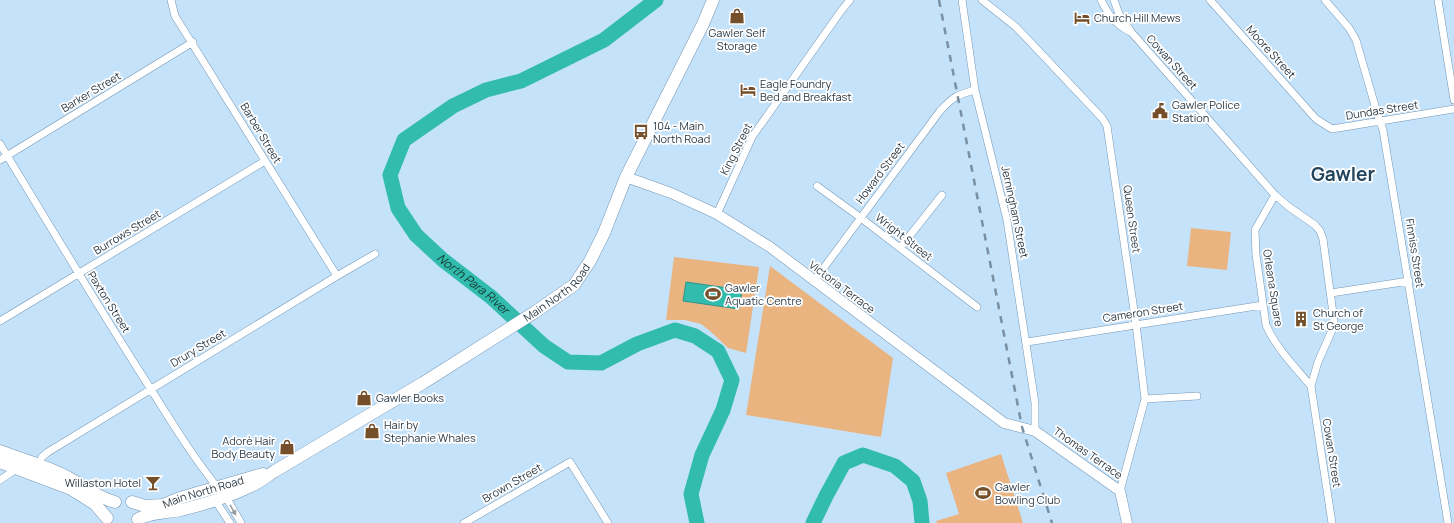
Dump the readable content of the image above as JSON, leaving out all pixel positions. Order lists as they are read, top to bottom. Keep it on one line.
{"streets":{"main road":["Main North Road"],"street":["Moore Street","Cowan Street","Barker Street","Dundas Street","Barber Street","King Street","Howard Street","Jerningham Street","Queen Street","Burrows Street","Wright Street","Finniss Street","Victoria Terrace","Orleana Square","Paxton Street","Cameron Street","Drury Street","Thomas Terrace","Brown Street"]},"crossings":[["Moore Street","Dundas Street"],["Cowan Street","Orleana Square"],["Barker Street","Barber Street"],["Barker Street","Paxton Street"],["Dundas Street","Finniss Street"],["Barber Street","Burrows Street"],["Barber Street","Drury Street"],["King Street","Victoria Terrace"],["Howard Street","Jerningham Street"],["Howard Street","Wright Street"],["Howard Street","Victoria Terrace"],["Jerningham Street","Victoria Terrace"],["Jerningham Street","Cameron Street"],["Jerningham Street","Thomas Terrace"],["Queen Street","Cameron Street"],["Queen Street","Thomas Terrace"],["Burrows Street","Paxton Street"],["Victoria Terrace","Main North Road"],["Victoria Terrace","Thomas Terrace"],["Orleana Square","Cameron Street"],["Main North Road","Paxton Street"],["Paxton Street","Drury Street"]],"districts":["Gawler"],"water":["North Para River"],"places":{"shop":["Gawler Self Storage","Gawler Books","Hair by Stephanie Whales","Adorè Hair Body Beauty"],"hotel":["Church Hill Mews","Eagle Foundry Bed and Breakfast"],"public building":["Gawler Police Station"],"bus stop":["104 - Main North Road"],"sports":["Gawler Aquatic Centre","Gawler Bowling Club"],"building":["Church of St George"],"bar":["Willaston Hotel"]}}
